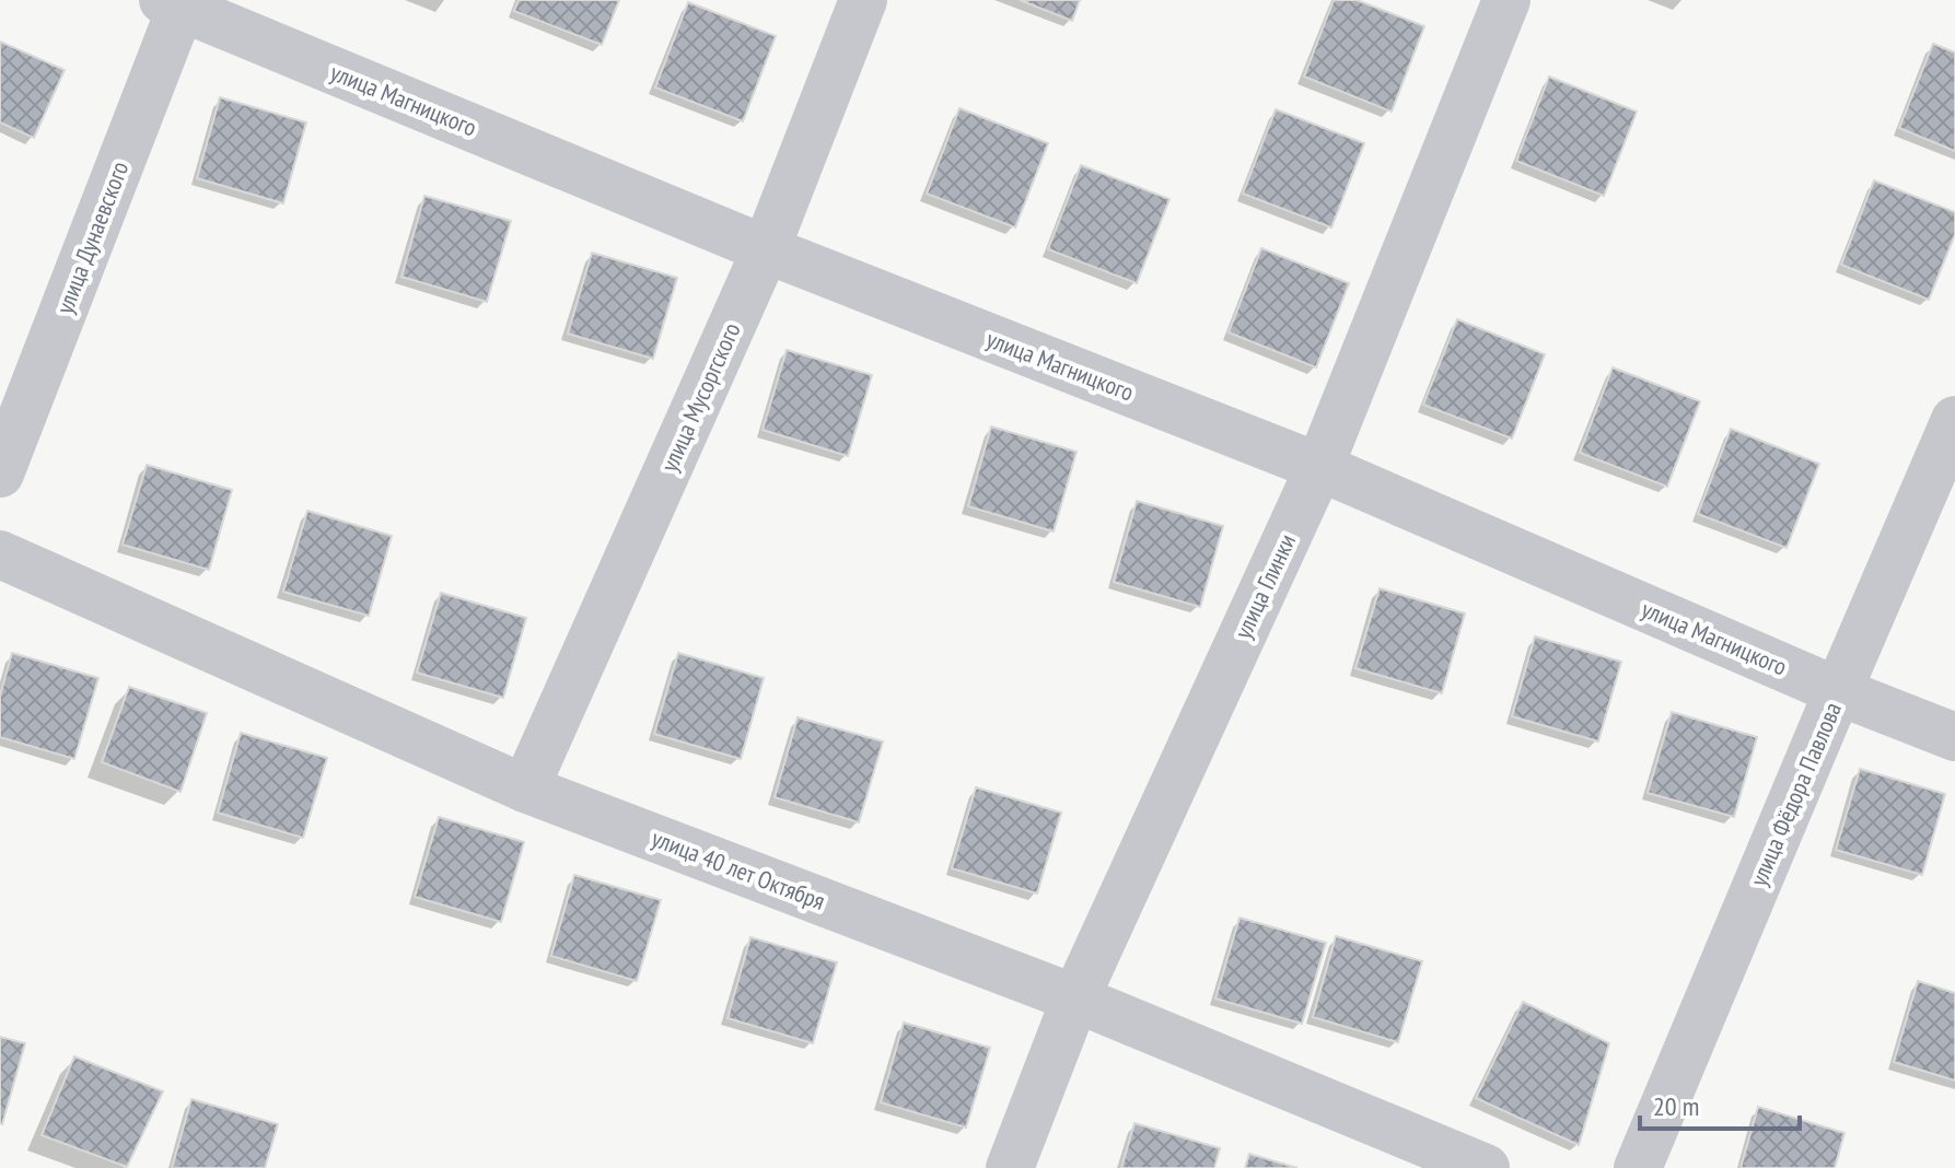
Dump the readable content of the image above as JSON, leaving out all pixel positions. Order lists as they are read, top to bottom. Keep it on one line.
{"streets":{"street":["улица Магницкого","улица Дунаевского","улица Мусоргского","улица Глинки","улица Фёдора Павлова","улица 40 лет Октября"]},"crossings":[["улица Магницкого","улица Дунаевского"],["улица Магницкого","улица Мусоргского"],["улица Магницкого","улица Глинки"],["улица Магницкого","улица Фёдора Павлова"],["улица Мусоргского","улица 40 лет Октября"],["улица Глинки","улица 40 лет Октября"]],"scale_bar":"20 m"}
